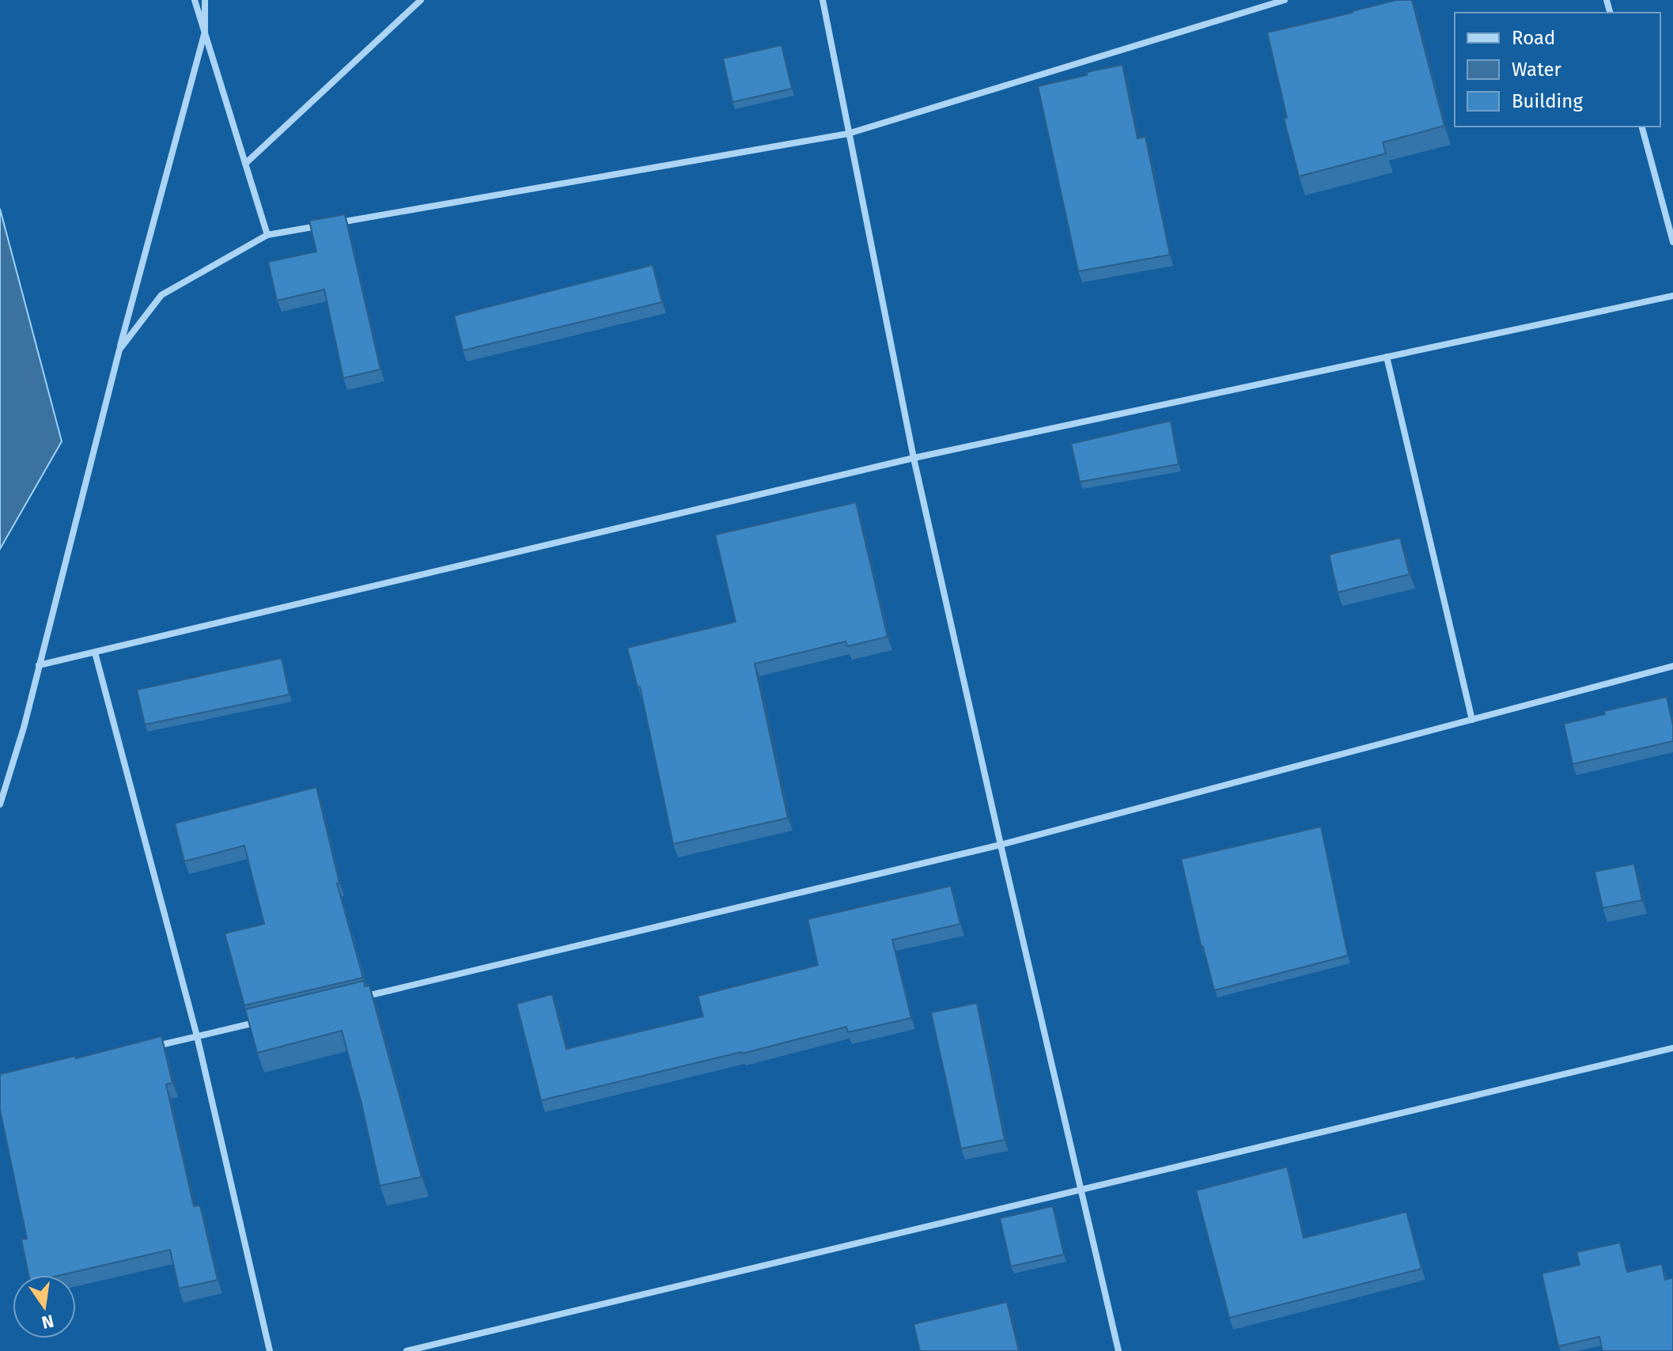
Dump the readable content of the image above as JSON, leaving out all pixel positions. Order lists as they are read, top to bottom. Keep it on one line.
{"legend":["Road","Water","Building"],"north":"bottom"}
